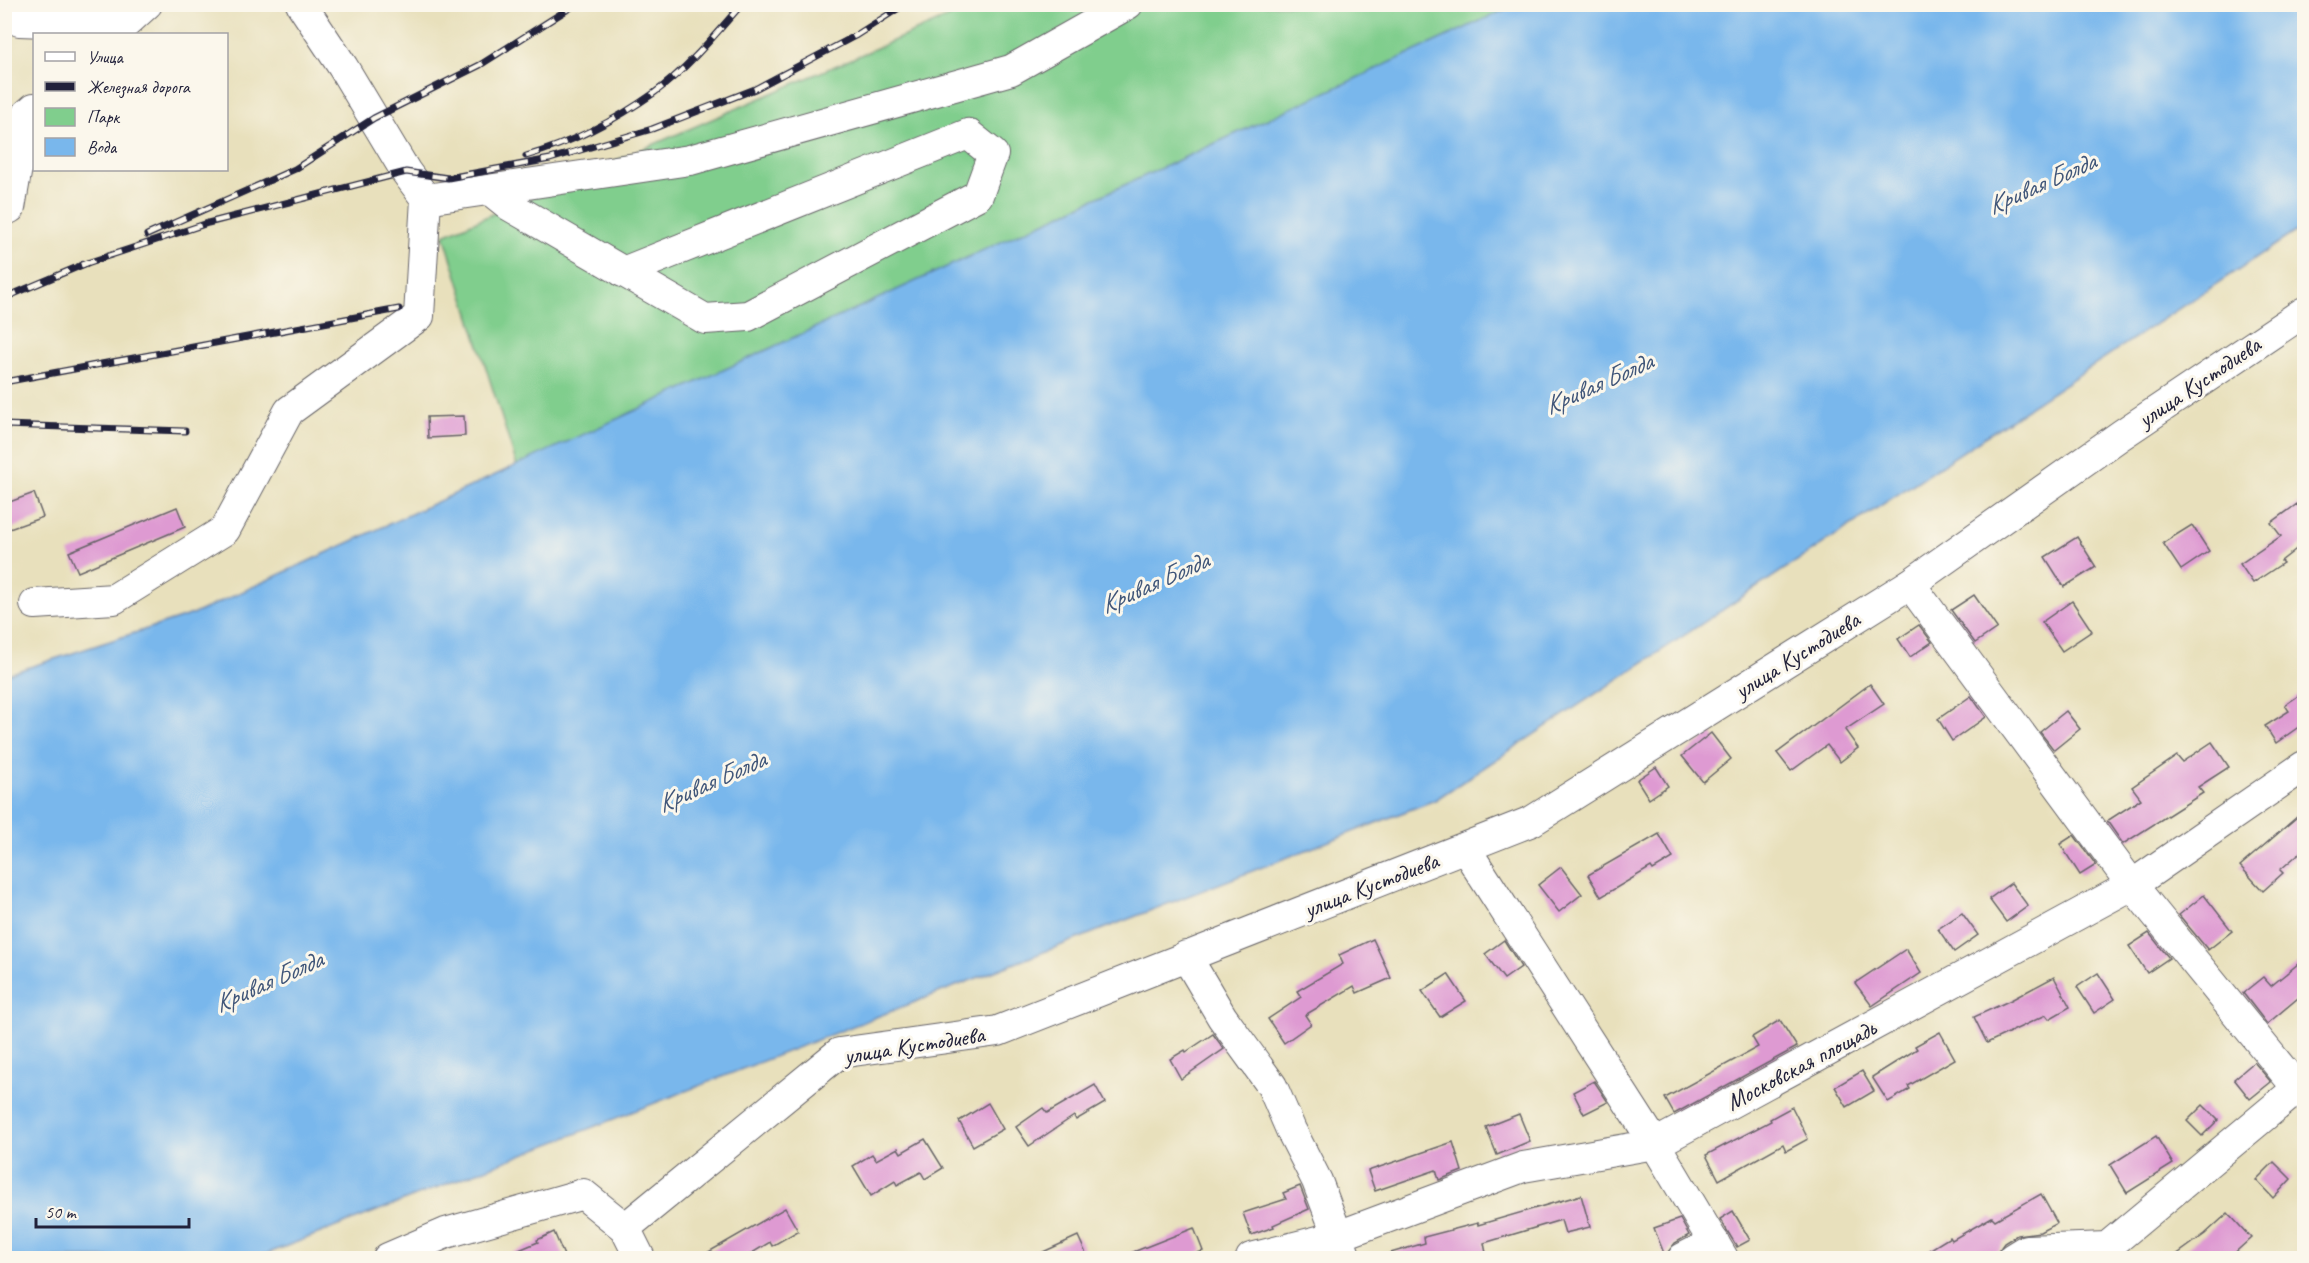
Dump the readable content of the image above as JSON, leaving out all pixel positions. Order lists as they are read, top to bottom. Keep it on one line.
{"streets":{"street":["улица Кустодиева","Московская площадь"]},"water":["Кривая Болда"],"legend":["Улица","Железная дорога","Парк","Вода"],"scale_bar":"50 m"}
